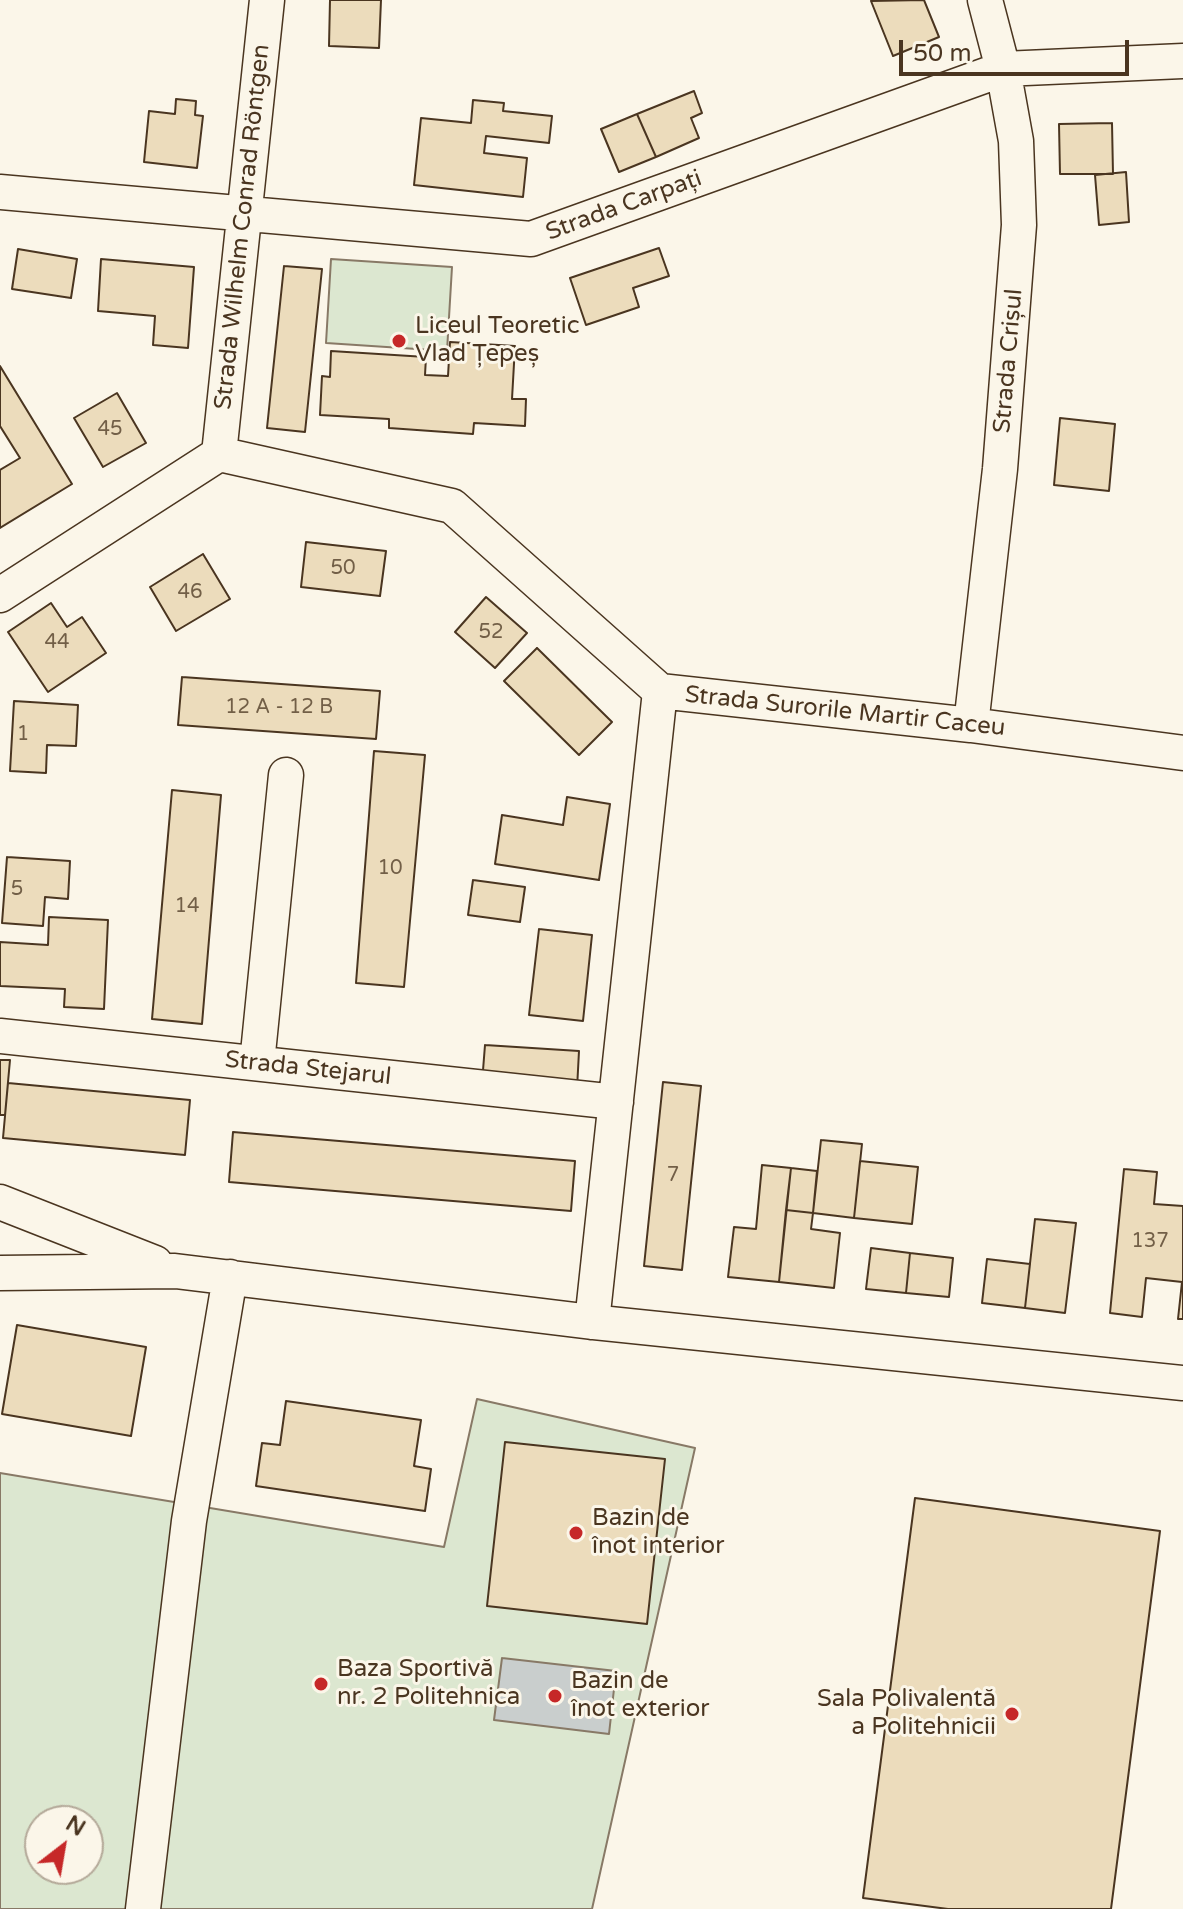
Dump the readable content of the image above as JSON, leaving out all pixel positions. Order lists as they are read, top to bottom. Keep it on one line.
{"streets":{"street":["Strada Carpați","Strada Wilhelm Conrad Röntgen","Strada Crișul","Strada Surorile Martir Caceu","Strada Stejarul"]},"crossings":[["Strada Carpați","Strada Wilhelm Conrad Röntgen"],["Strada Carpați","Strada Crișul"],["Strada Wilhelm Conrad Röntgen","Strada Surorile Martir Caceu"],["Strada Crișul","Strada Surorile Martir Caceu"]],"places":["Liceul Teoretic Vlad Țepeș","Bazin de înot interior","Baza Sportivă nr. 2 Politehnica","Bazin de înot exterior","Sala Polivalentă a Politehnicii"],"house_numbers":["45","50","46","52","44","12 A - 12 B","1","10","5","14","7","137"],"scale_bar":"50 m","north":"top right"}
